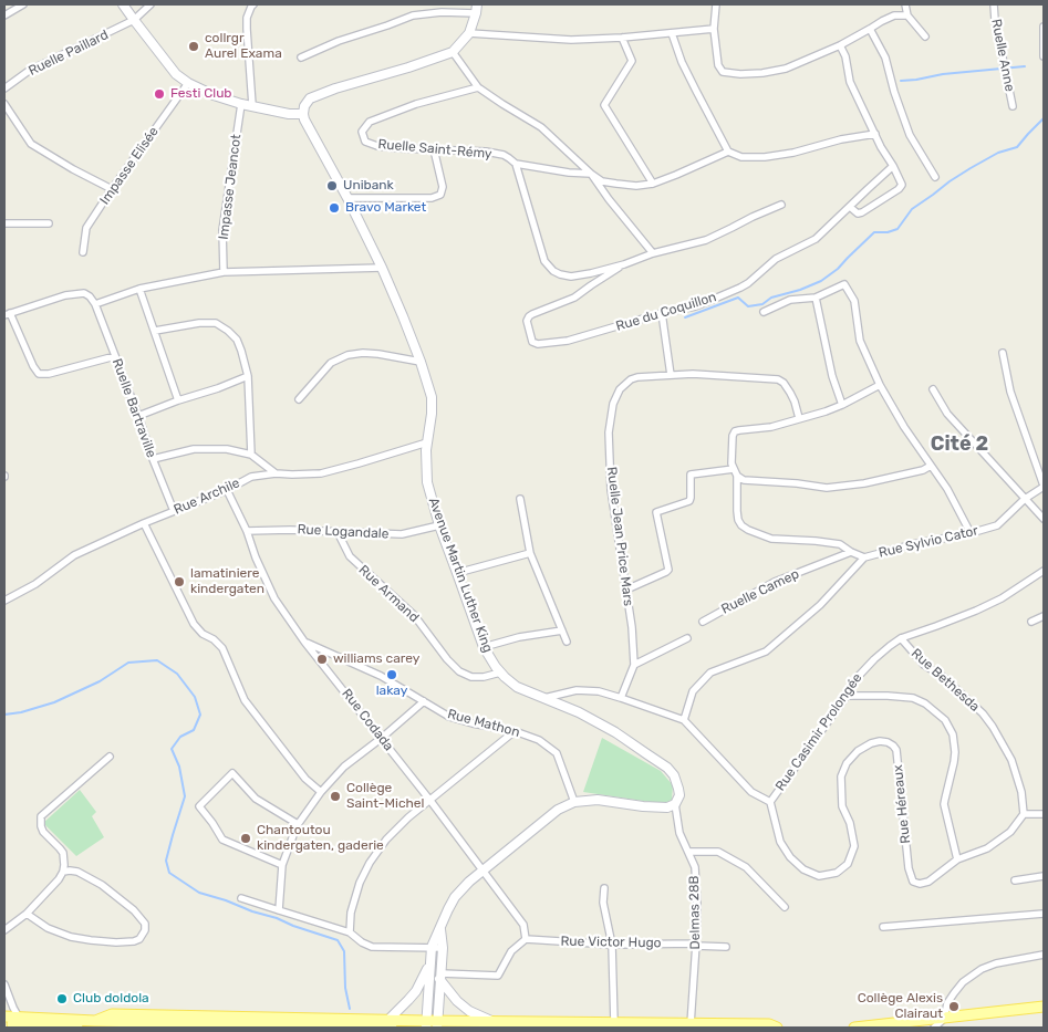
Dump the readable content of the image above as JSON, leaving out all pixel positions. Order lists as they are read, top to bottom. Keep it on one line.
{"streets":{"main road":["Avenue Martin Luther King"],"street":["Ruelle Paillard","Ruelle Anne","Ruelle Saint-Rémy","Impasse Elisée","Impasse Jeancot","Rue du Coquillon","Ruelle Bartraville","Rue Archile","Rue Logandale","Ruelle Jean Price Mars","Rue Sylvio Cator","Ruelle Camep","Rue Armand","Rue Bethesda","Rue Codada","Rue Mathon","Rue Casimir Prolongée","Rue Héreaux","Delmas 28B","Rue Victor Hugo"]},"crossings":[["Ruelle Bartraville","Rue Archile"],["Rue Archile","Avenue Martin Luther King"],["Rue Archile","Rue Codada"],["Rue Logandale","Avenue Martin Luther King"],["Rue Logandale","Rue Armand"],["Rue Logandale","Rue Codada"],["Avenue Martin Luther King","Rue Armand"],["Avenue Martin Luther King","Delmas 28B"],["Rue Bethesda","Rue Casimir Prolongée"],["Rue Bethesda","Rue Héreaux"],["Rue Codada","Rue Mathon"],["Rue Codada","Rue Victor Hugo"],["Rue Casimir Prolongée","Rue Héreaux"],["Delmas 28B","Rue Victor Hugo"]],"districts":["Cité 2"],"places":["collrgr Aurel Exama","Festi Club","Unibank","Bravo Market","lamatiniere kindergaten","williams carey","lakay","Collège Saint-Michel","Chantoutou kindergaten, gaderie","Club doldola","Collège Alexis Clairaut"]}
